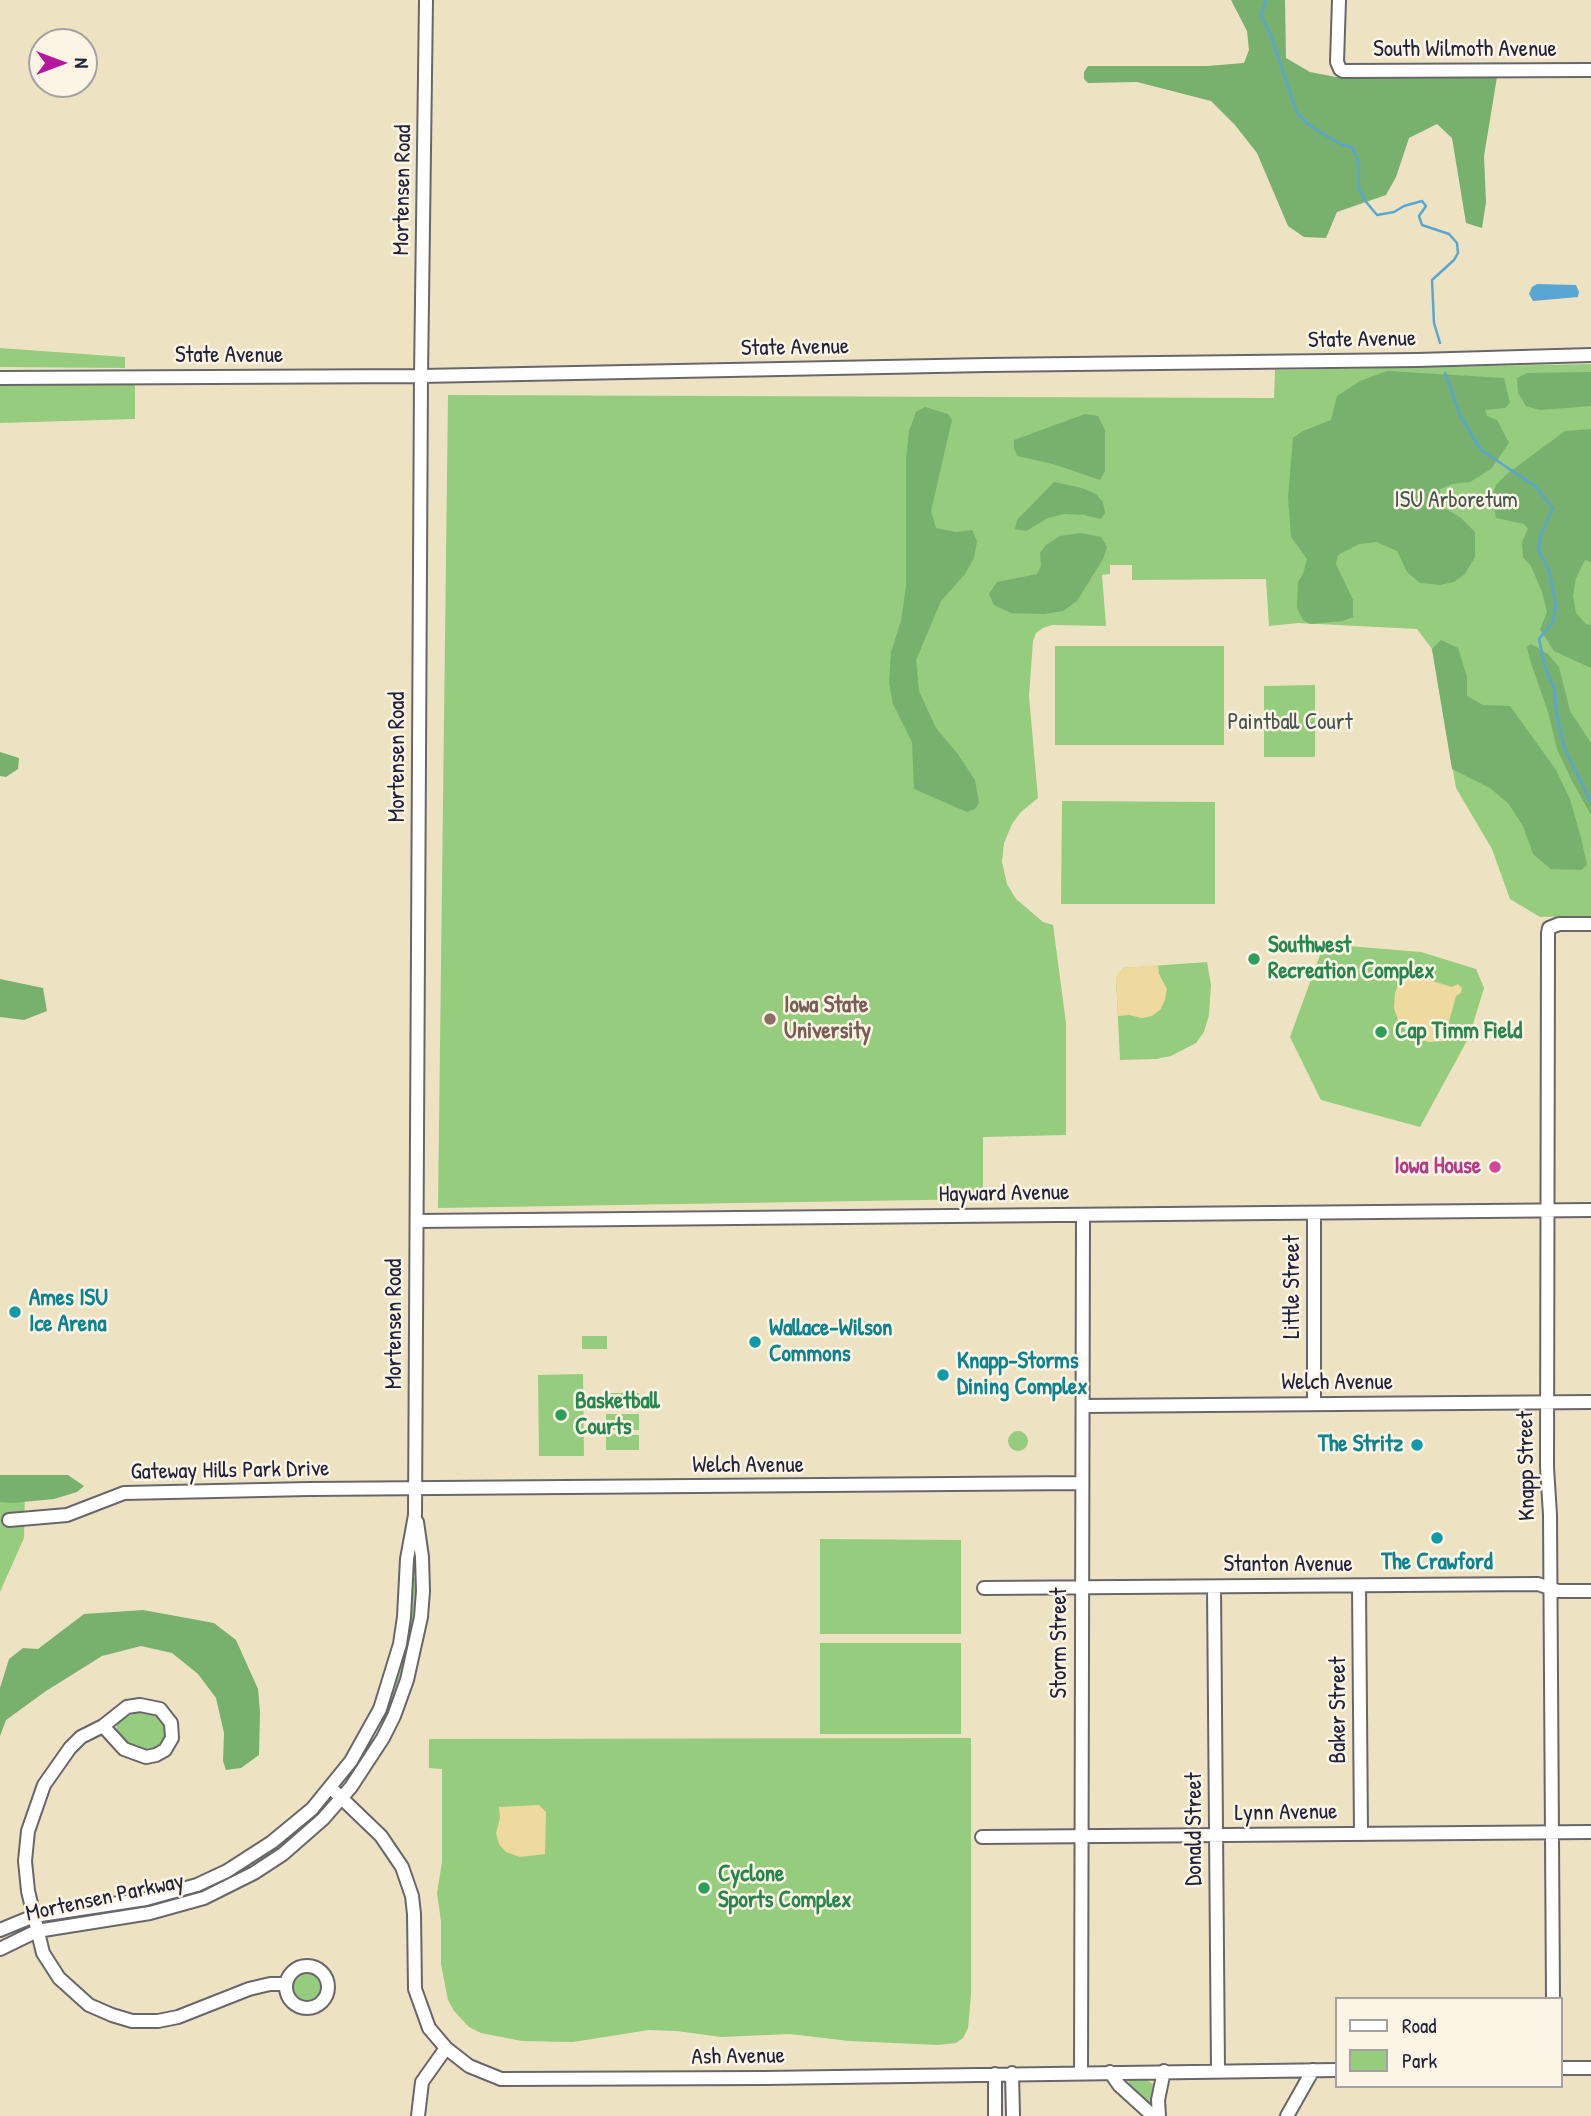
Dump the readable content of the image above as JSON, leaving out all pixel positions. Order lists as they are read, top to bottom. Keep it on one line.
{"streets":{"street":["South Wilmoth Avenue","Mortensen Road","State Avenue","Hayward Avenue","Little Street","Welch Avenue","Knapp Street","Gateway Hills Park Drive","Stanton Avenue","Storm Street","Baker Street","Lynn Avenue","Donald Street","Mortensen Parkway","Ash Avenue"]},"crossings":[["Mortensen Road","State Avenue"],["Mortensen Road","Hayward Avenue"],["Mortensen Road","Welch Avenue"],["Mortensen Road","Gateway Hills Park Drive"],["Mortensen Road","Mortensen Parkway"],["Hayward Avenue","Little Street"],["Hayward Avenue","Knapp Street"],["Hayward Avenue","Storm Street"],["Little Street","Welch Avenue"],["Welch Avenue","Knapp Street"],["Welch Avenue","Gateway Hills Park Drive"],["Welch Avenue","Storm Street"],["Knapp Street","Stanton Avenue"],["Knapp Street","Lynn Avenue"],["Stanton Avenue","Storm Street"],["Stanton Avenue","Baker Street"],["Stanton Avenue","Donald Street"],["Storm Street","Lynn Avenue"],["Storm Street","Ash Avenue"],["Baker Street","Lynn Avenue"],["Lynn Avenue","Donald Street"],["Donald Street","Ash Avenue"],["Mortensen Parkway","Ash Avenue"]],"parks":["ISU Arboretum","Paintball Court"],"places":["Southwest Recreation Complex","Iowa State University","Cap Timm Field","Iowa House","Ames ISU Ice Arena","Wallace-Wilson Commons","Knapp-Storms Dining Complex","Basketball Courts","The Stritz","The Crawford","Cyclone Sports Complex"],"legend":["Road","Park"],"north":"right"}
